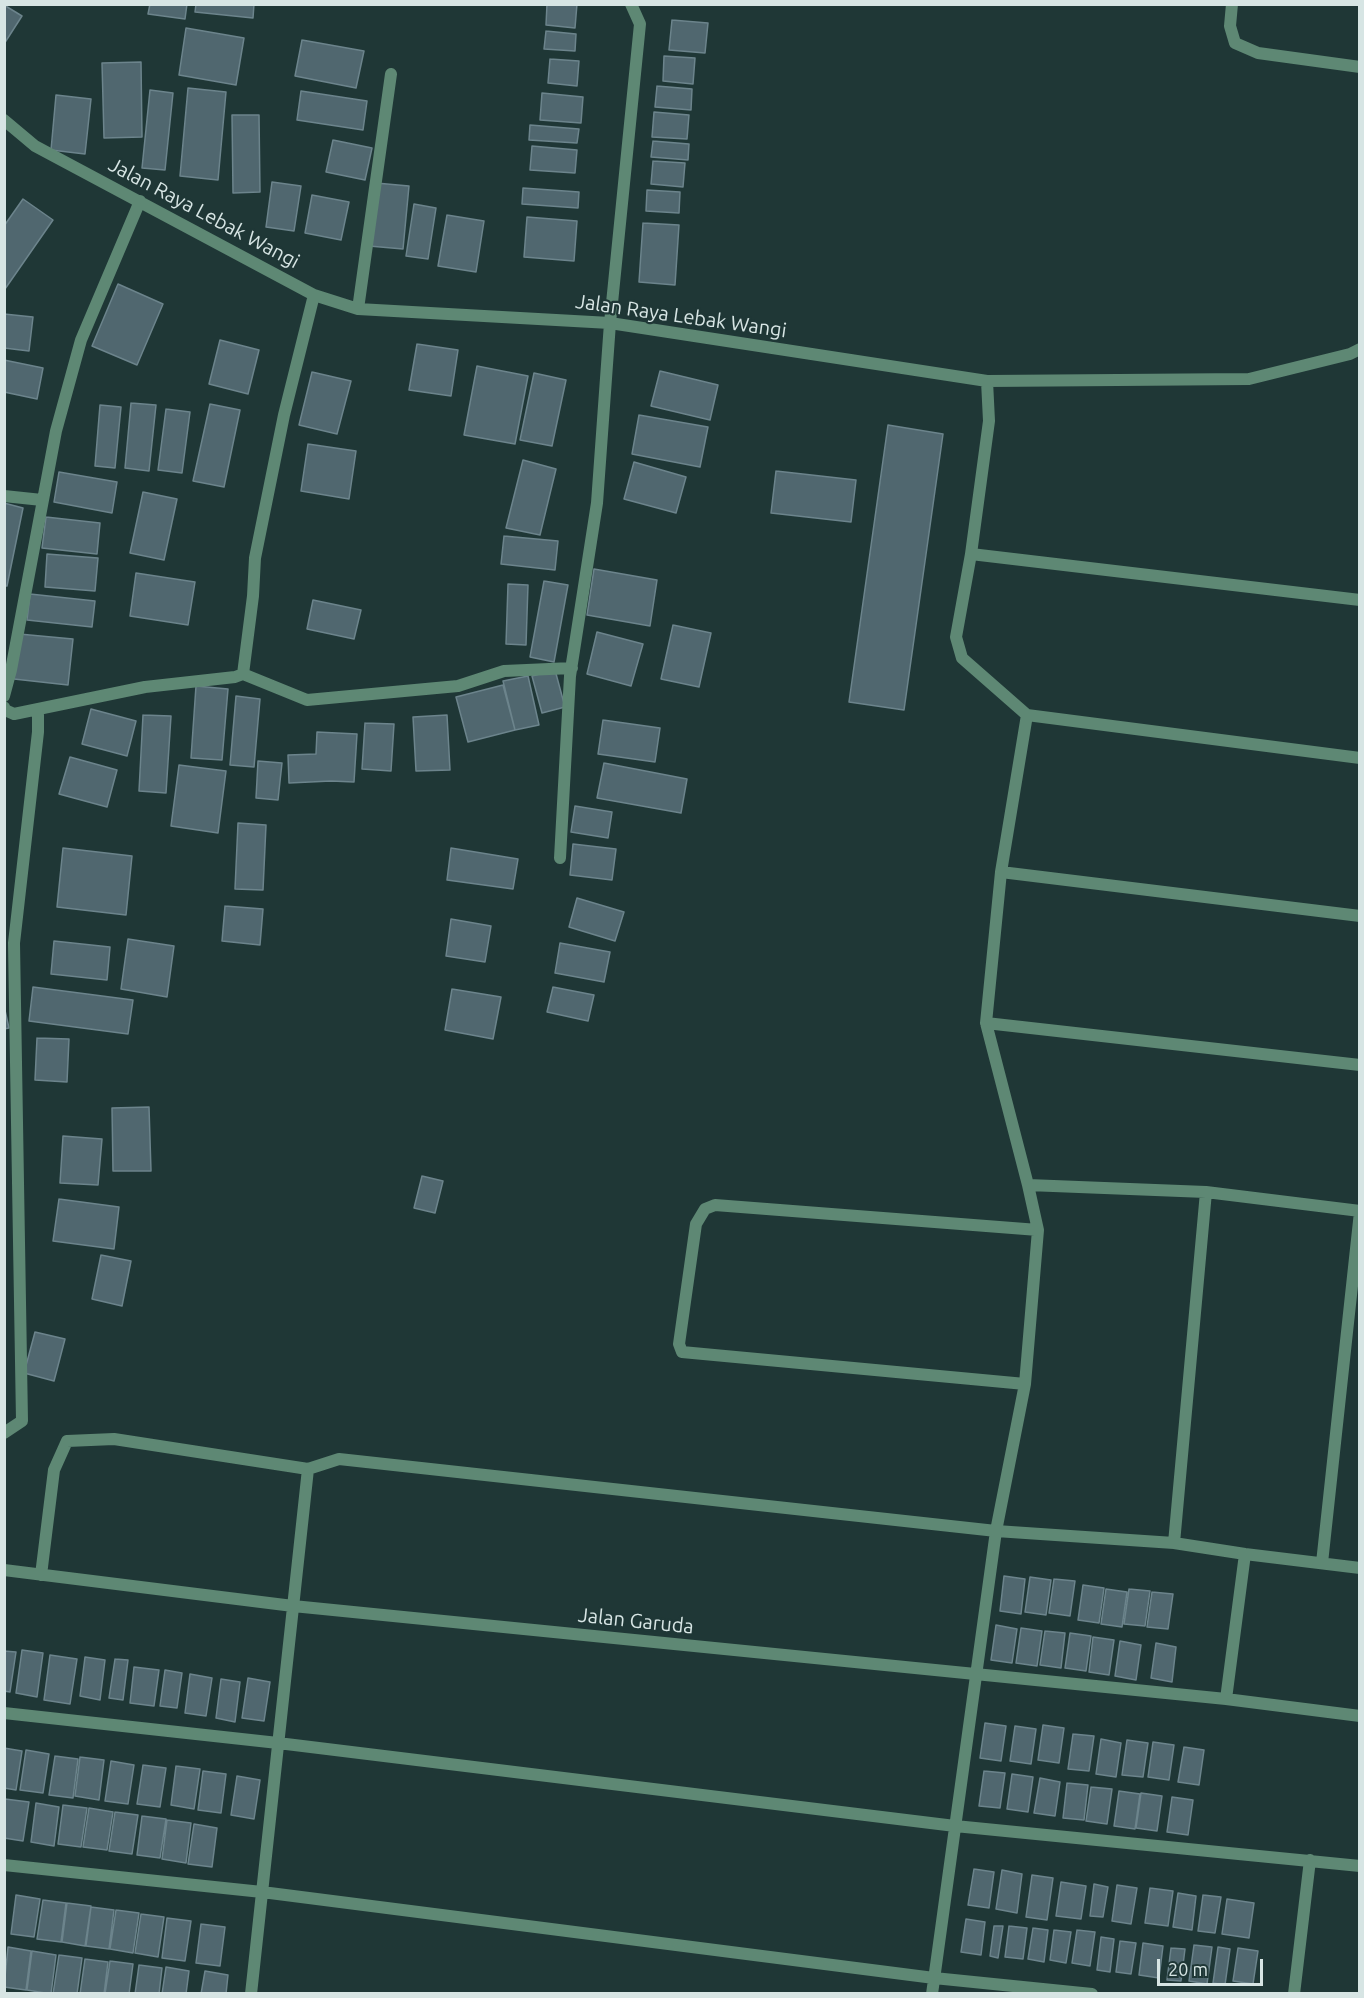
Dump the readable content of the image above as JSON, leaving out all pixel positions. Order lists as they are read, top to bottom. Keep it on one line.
{"streets":{"street":["Jalan Raya Lebak Wangi","Jalan Garuda"]},"scale_bar":"20 m"}
